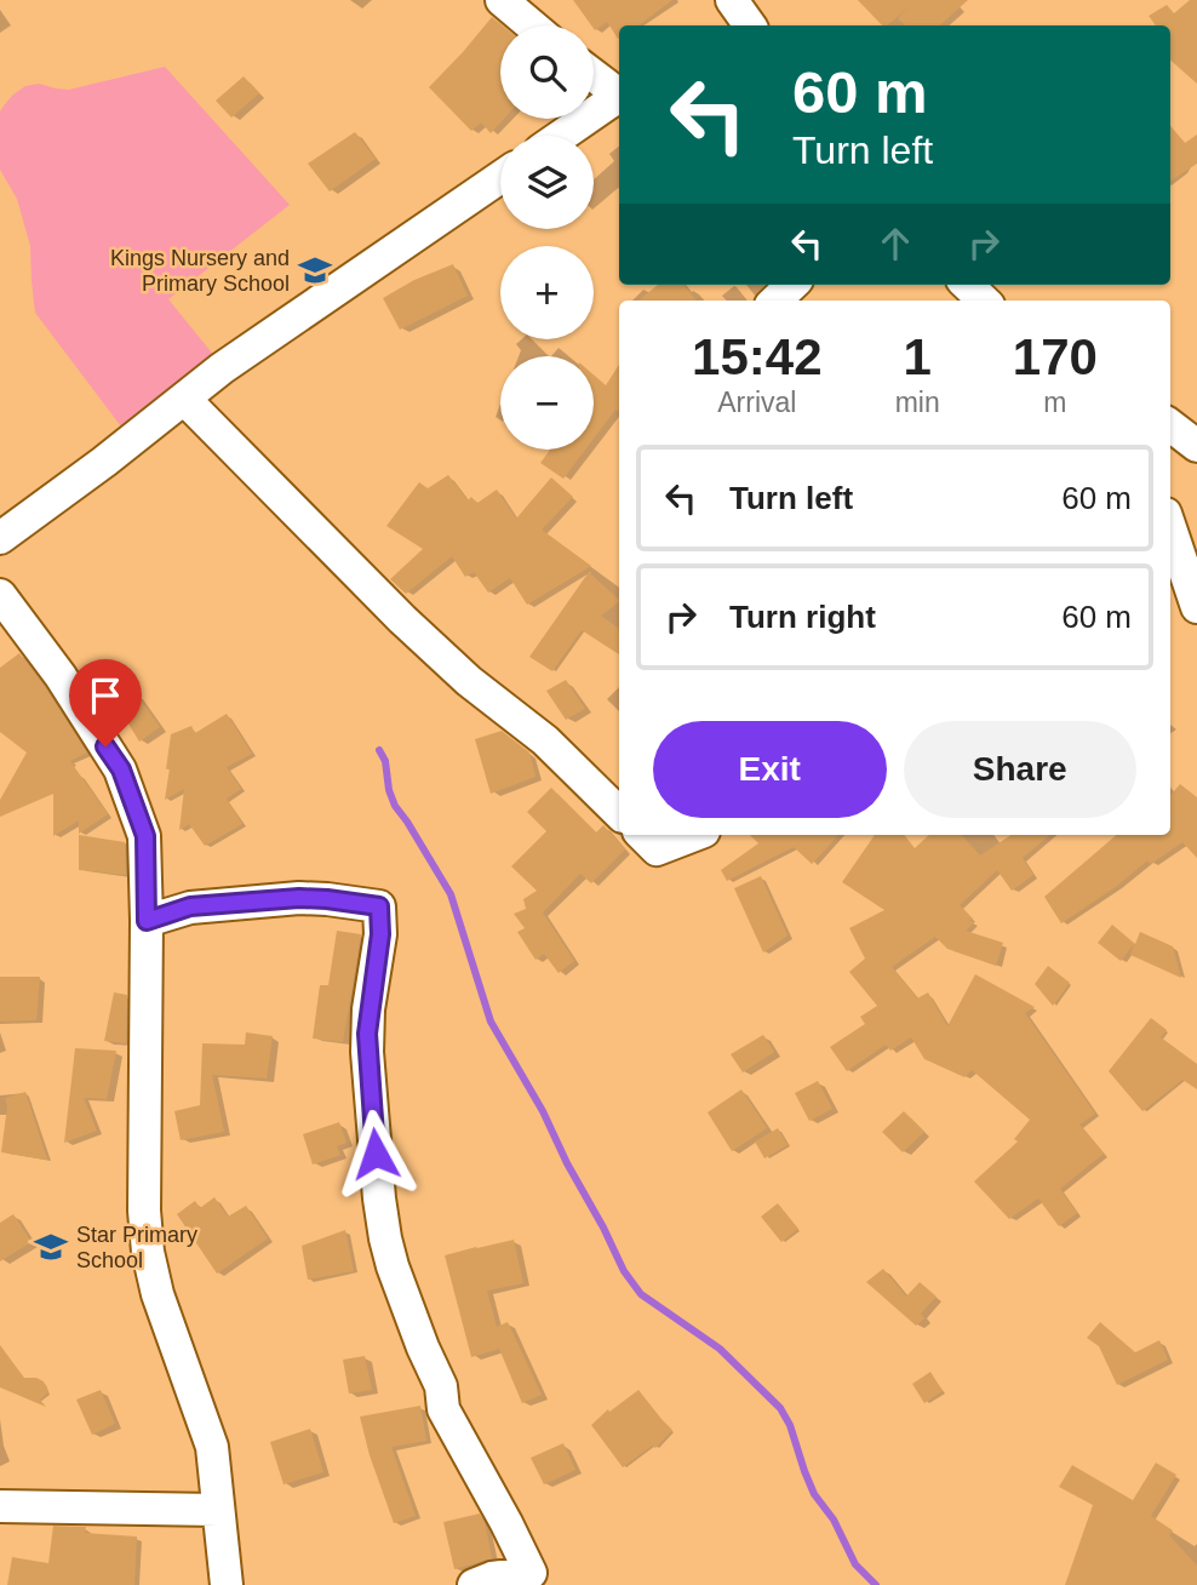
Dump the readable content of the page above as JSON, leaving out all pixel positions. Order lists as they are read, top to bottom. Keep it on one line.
{"places":{"school or university":["Kings Nursery and Primary School","Star Primary School"]},"page":{"map_buttons":["+","−"],"turn":["60 m","Turn left"],"eta":["15:42","Arrival","1","min","170","m"],"list":[{"name":"Turn left","value":"60 m"},{"name":"Turn right","value":"60 m"}],"buttons":["Exit","Share"]}}
